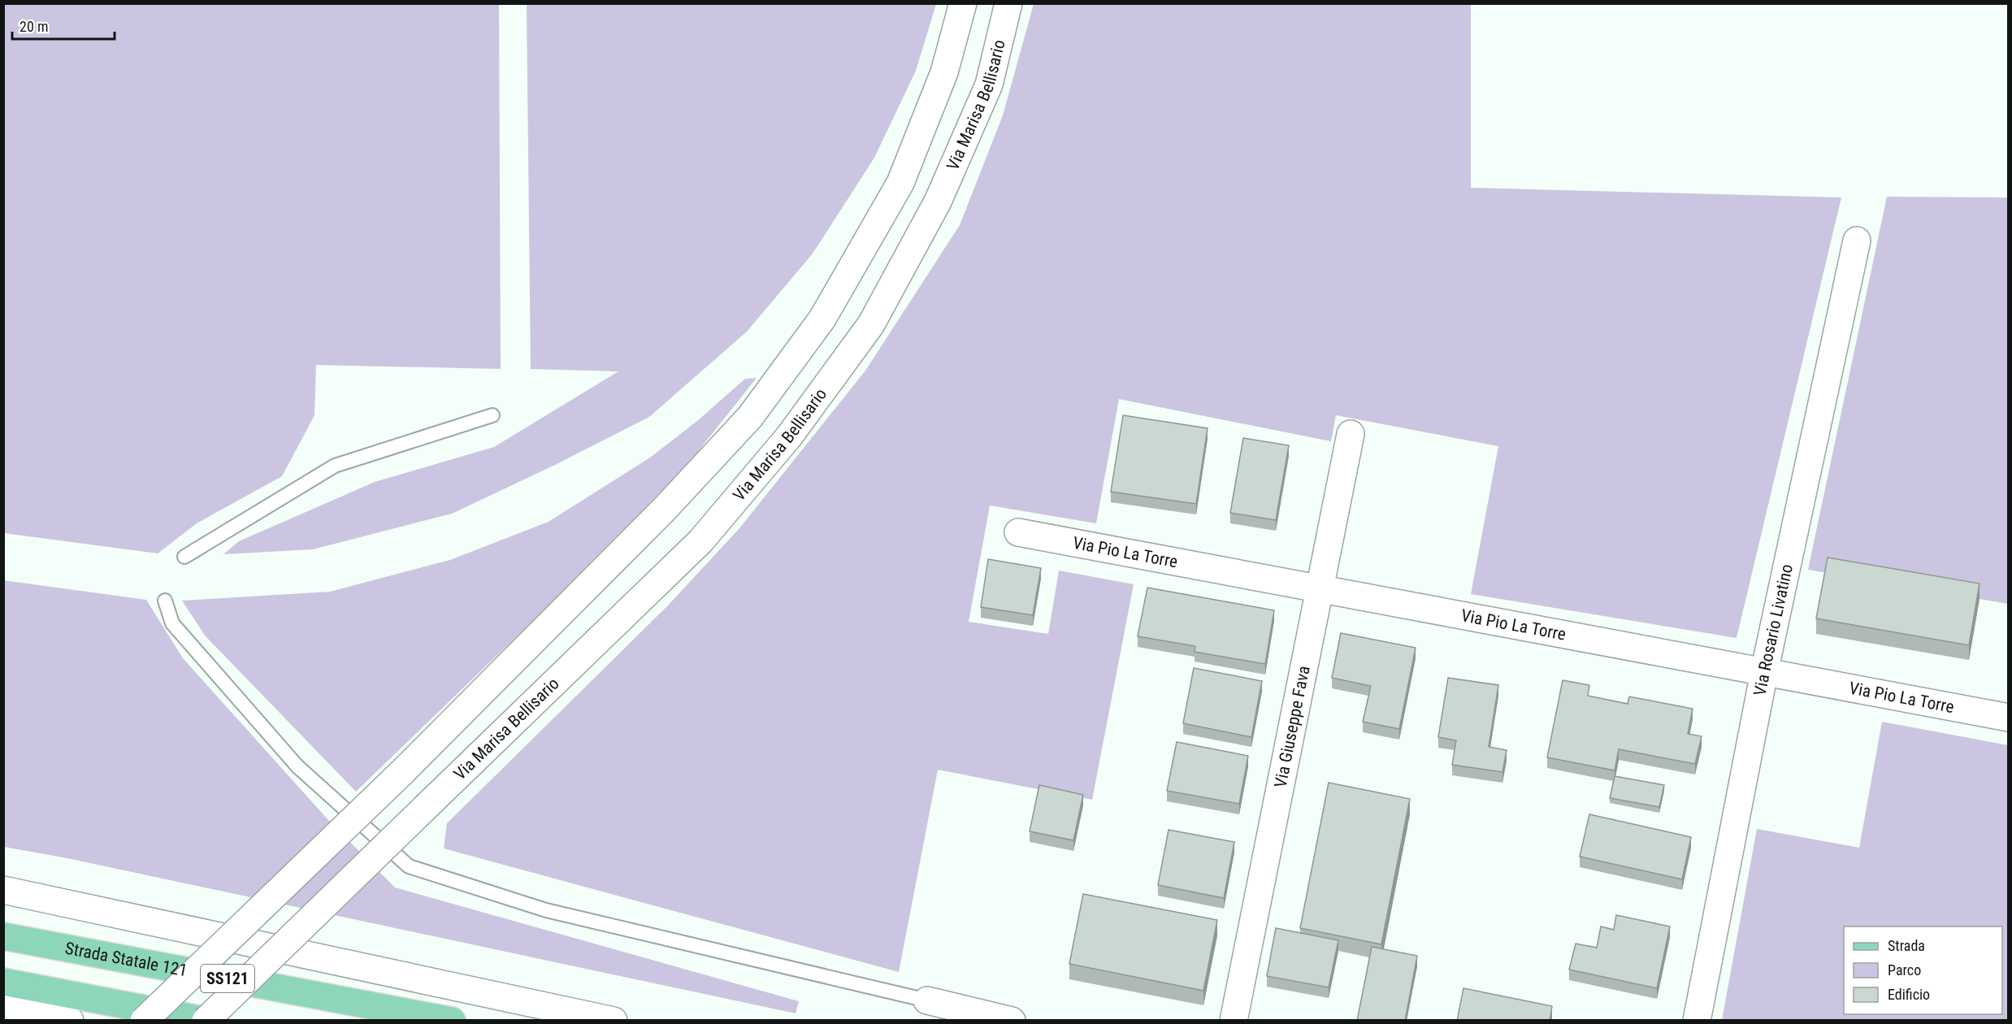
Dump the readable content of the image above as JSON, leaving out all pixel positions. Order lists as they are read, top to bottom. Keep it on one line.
{"streets":{"main road":["Via Marisa Bellisario","Via Pio La Torre","Via Rosario Livatino","Via Giuseppe Fava","Strada Statale 121","SS121"]},"crossings":[["Via Pio La Torre","Via Rosario Livatino"],["Via Pio La Torre","Via Giuseppe Fava"]],"legend":["Strada","Parco","Edificio"],"scale_bar":"20 m"}
